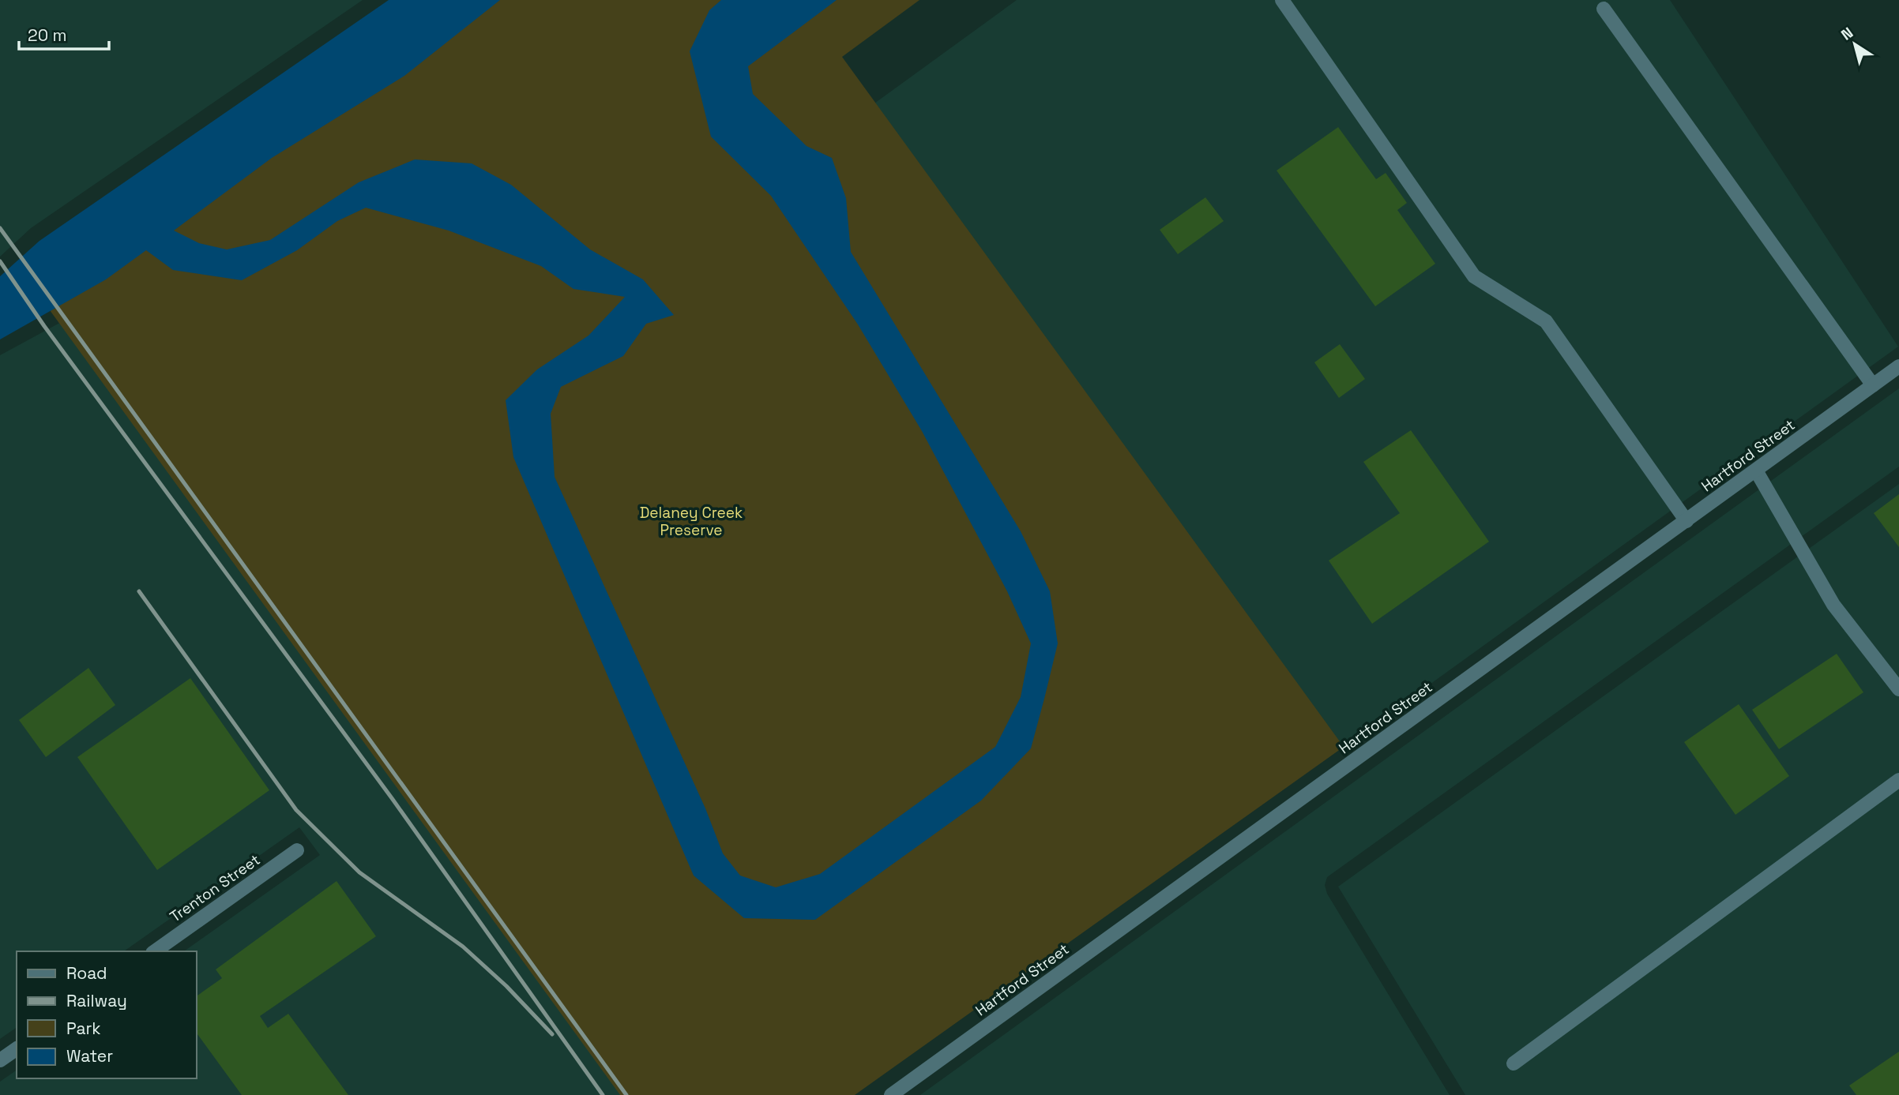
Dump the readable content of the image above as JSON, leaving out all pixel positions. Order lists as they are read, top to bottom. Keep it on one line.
{"streets":{"street":["Hartford Street","Trenton Street"]},"parks":["Delaney Creek Preserve"],"legend":["Road","Railway","Park","Water"],"scale_bar":"20 m","north":"top left"}
